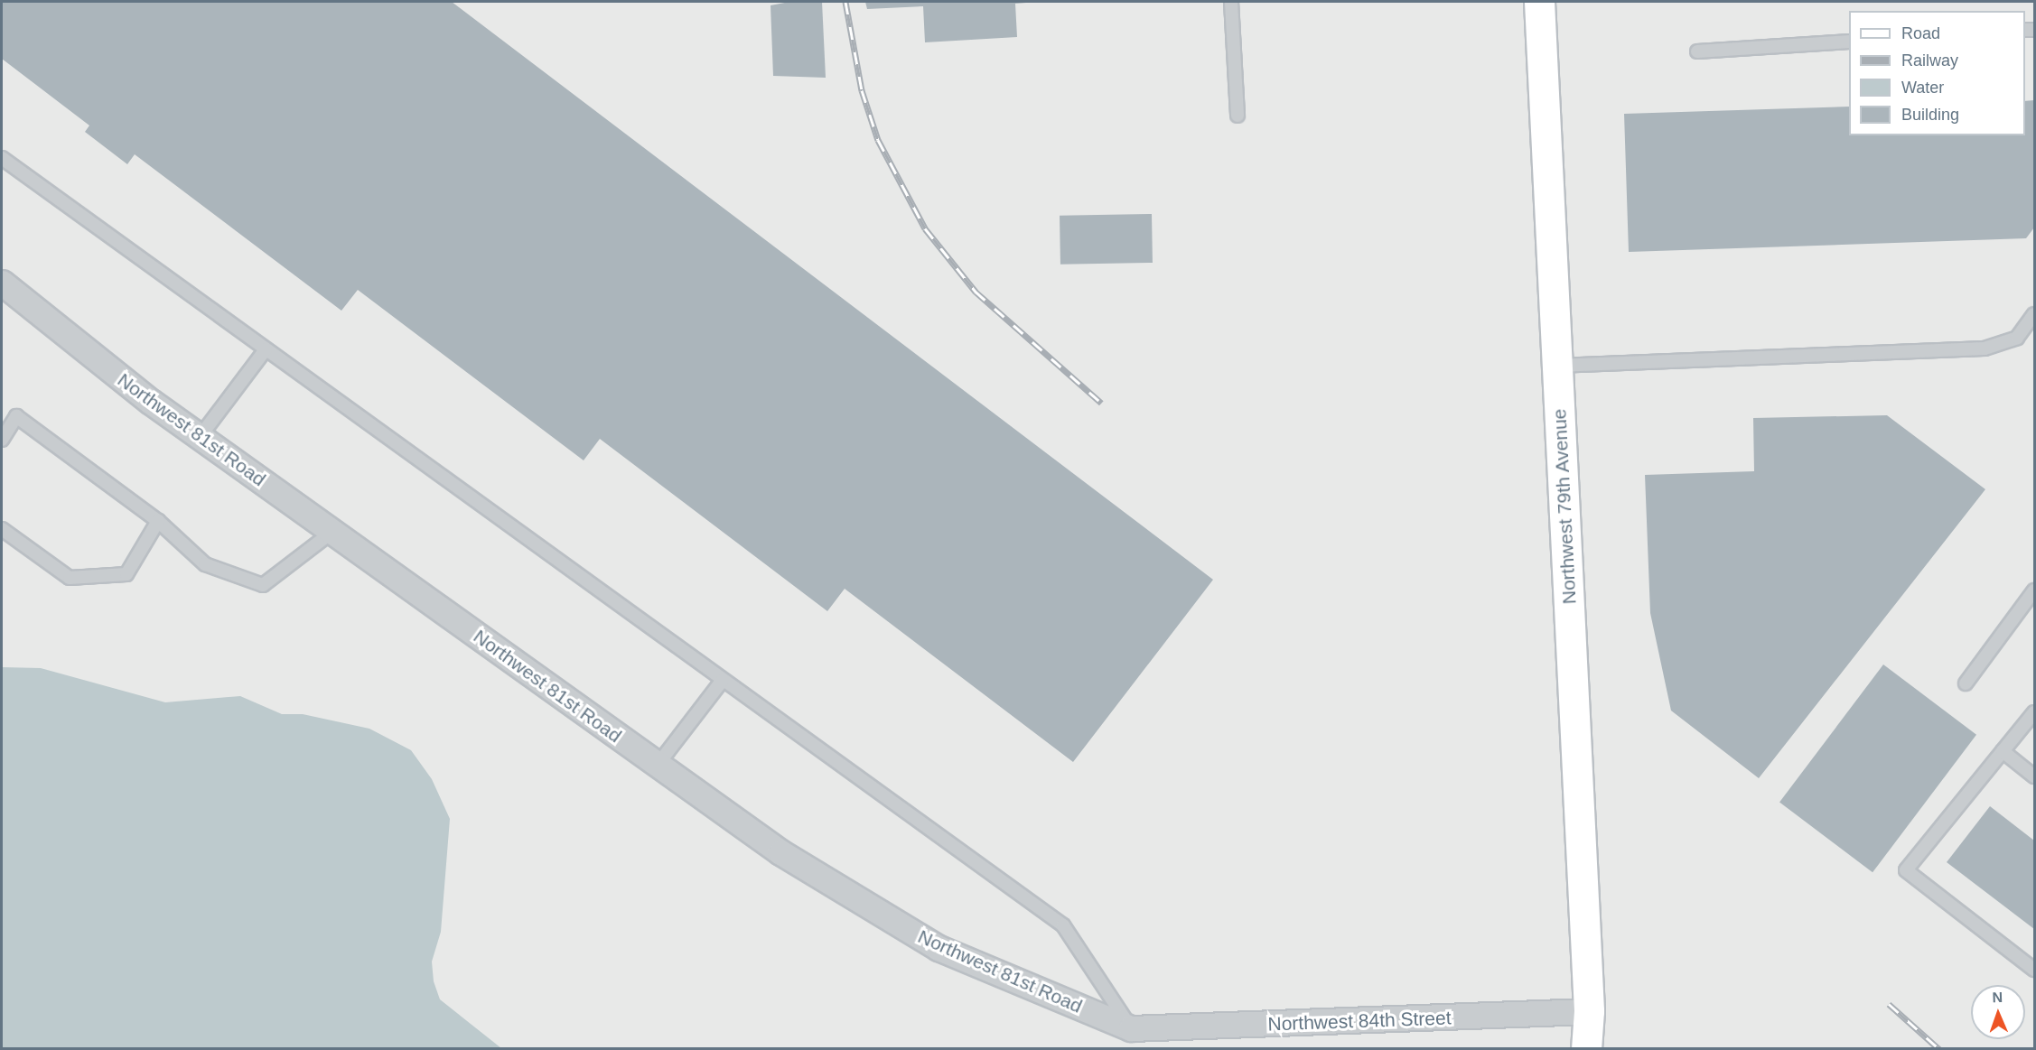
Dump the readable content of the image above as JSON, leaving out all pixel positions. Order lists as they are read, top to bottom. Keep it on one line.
{"streets":{"main road":["Northwest 79th Avenue"],"street":["Northwest 81st Road","Northwest 84th Street"]},"crossings":[["Northwest 81st Road","Northwest 84th Street"],["Northwest 79th Avenue","Northwest 84th Street"]],"legend":["Road","Railway","Water","Building"],"north":"top"}
